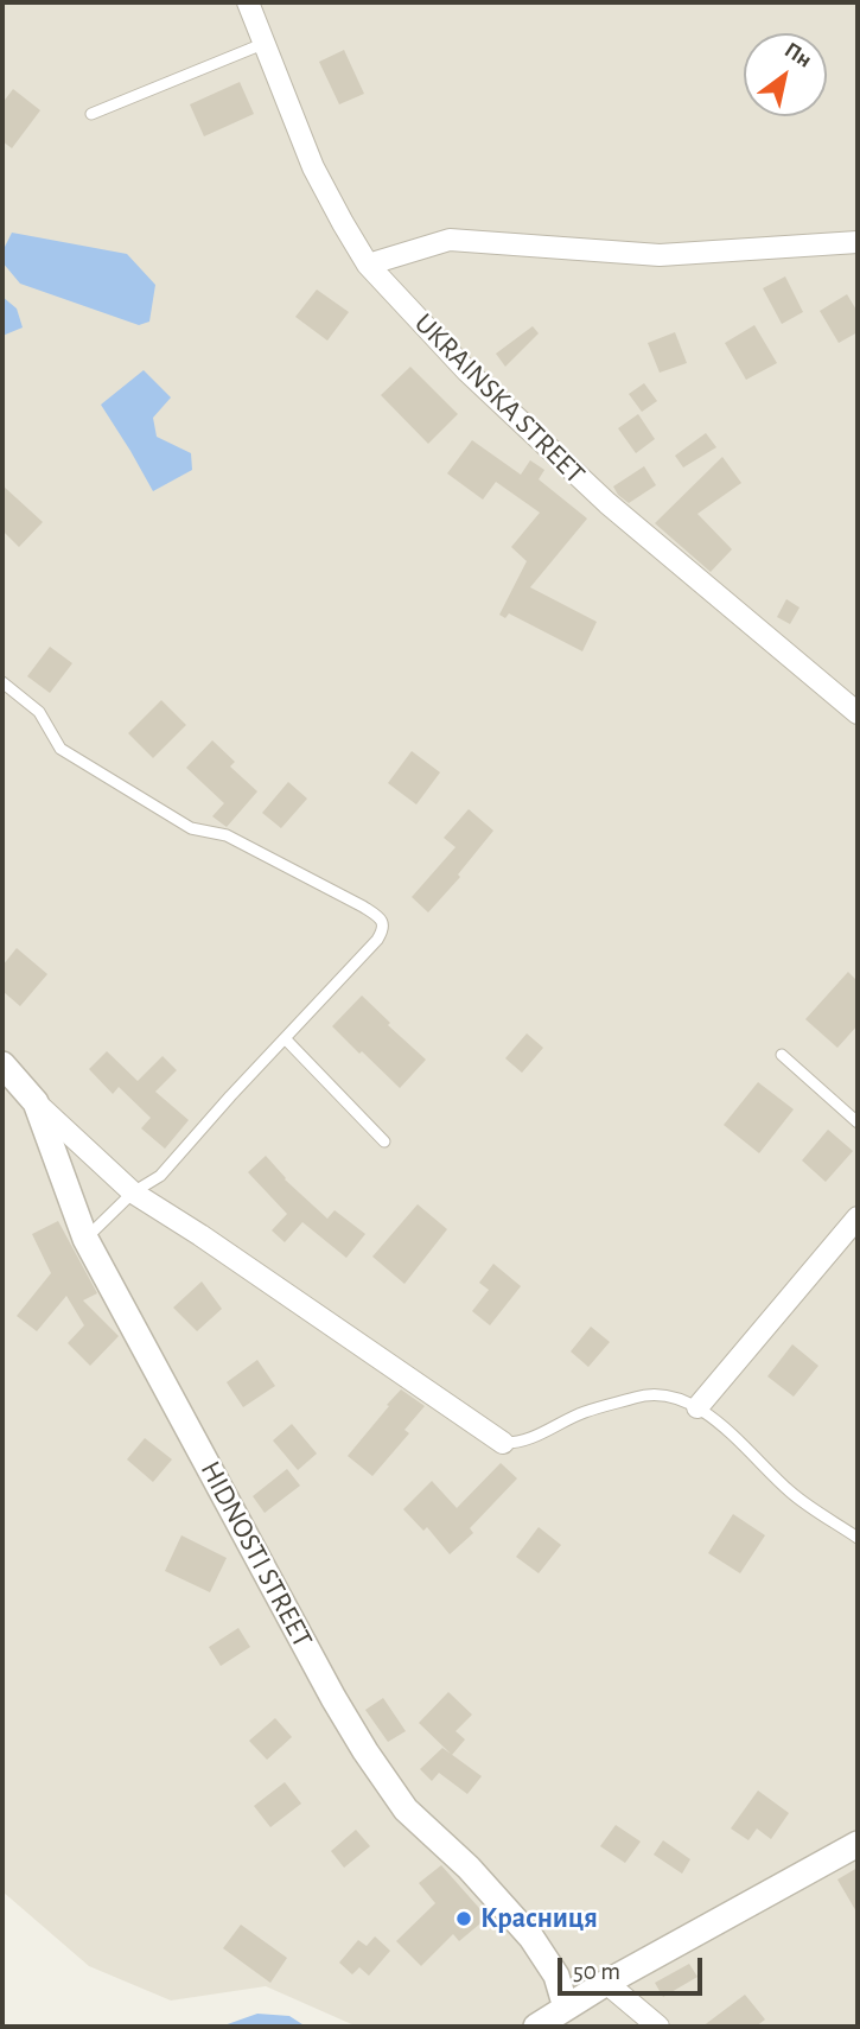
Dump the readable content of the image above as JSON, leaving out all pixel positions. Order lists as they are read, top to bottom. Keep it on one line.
{"streets":{"street":["UKRAINSKA STREET","HIDNOSTI STREET"]},"places":["Красниця"],"scale_bar":"50 m","north":"top right"}
